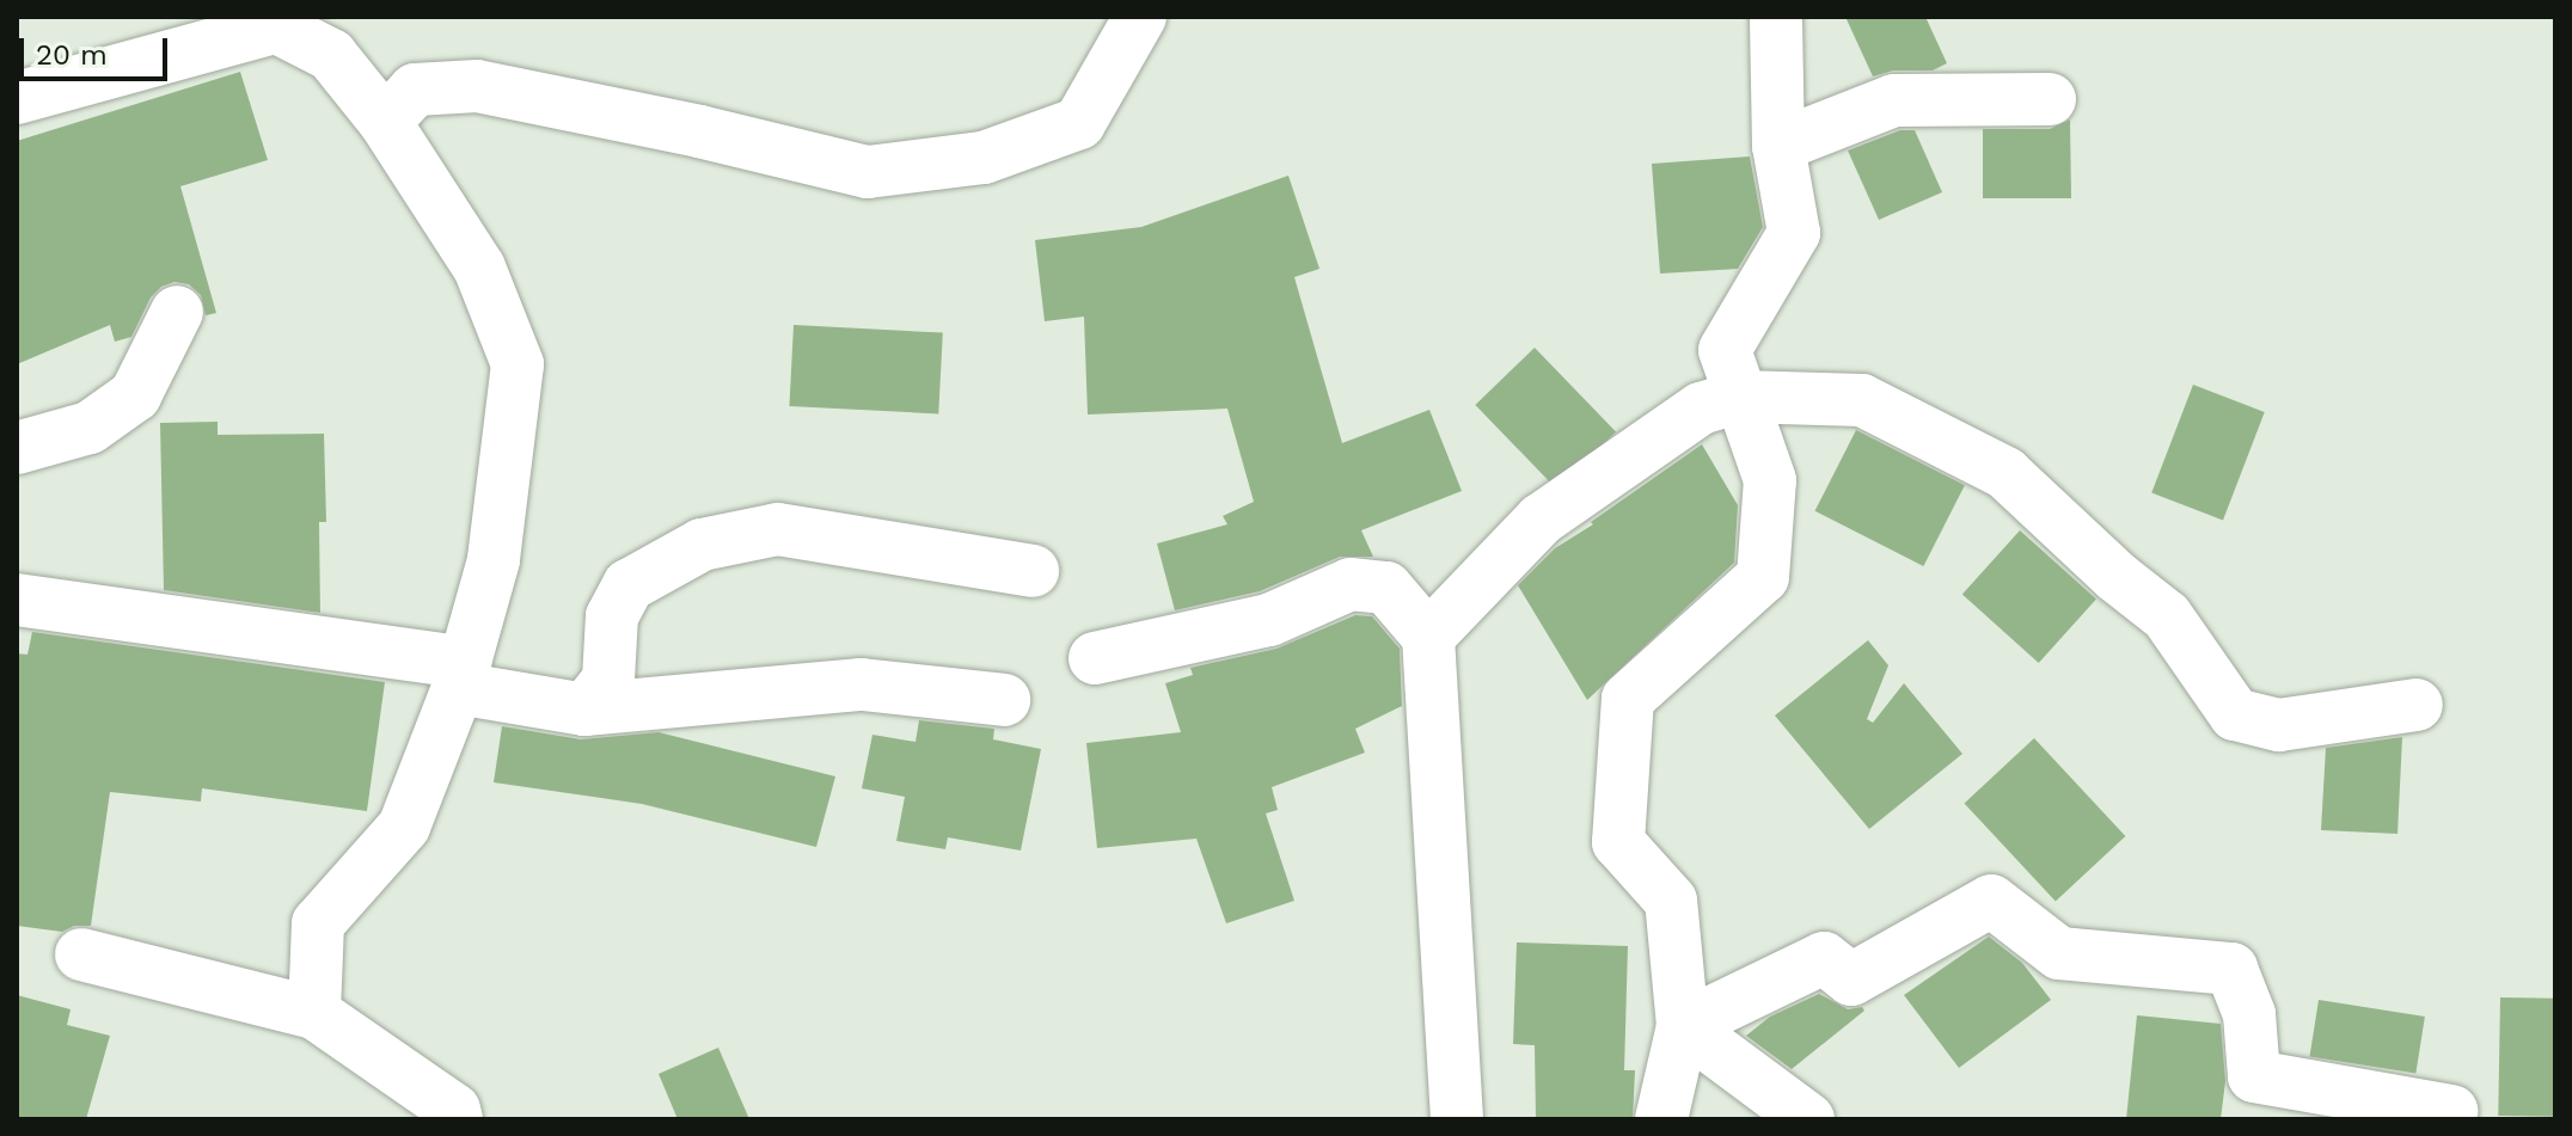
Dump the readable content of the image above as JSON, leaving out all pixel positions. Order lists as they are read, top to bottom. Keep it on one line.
{"scale_bar":"20 m"}
